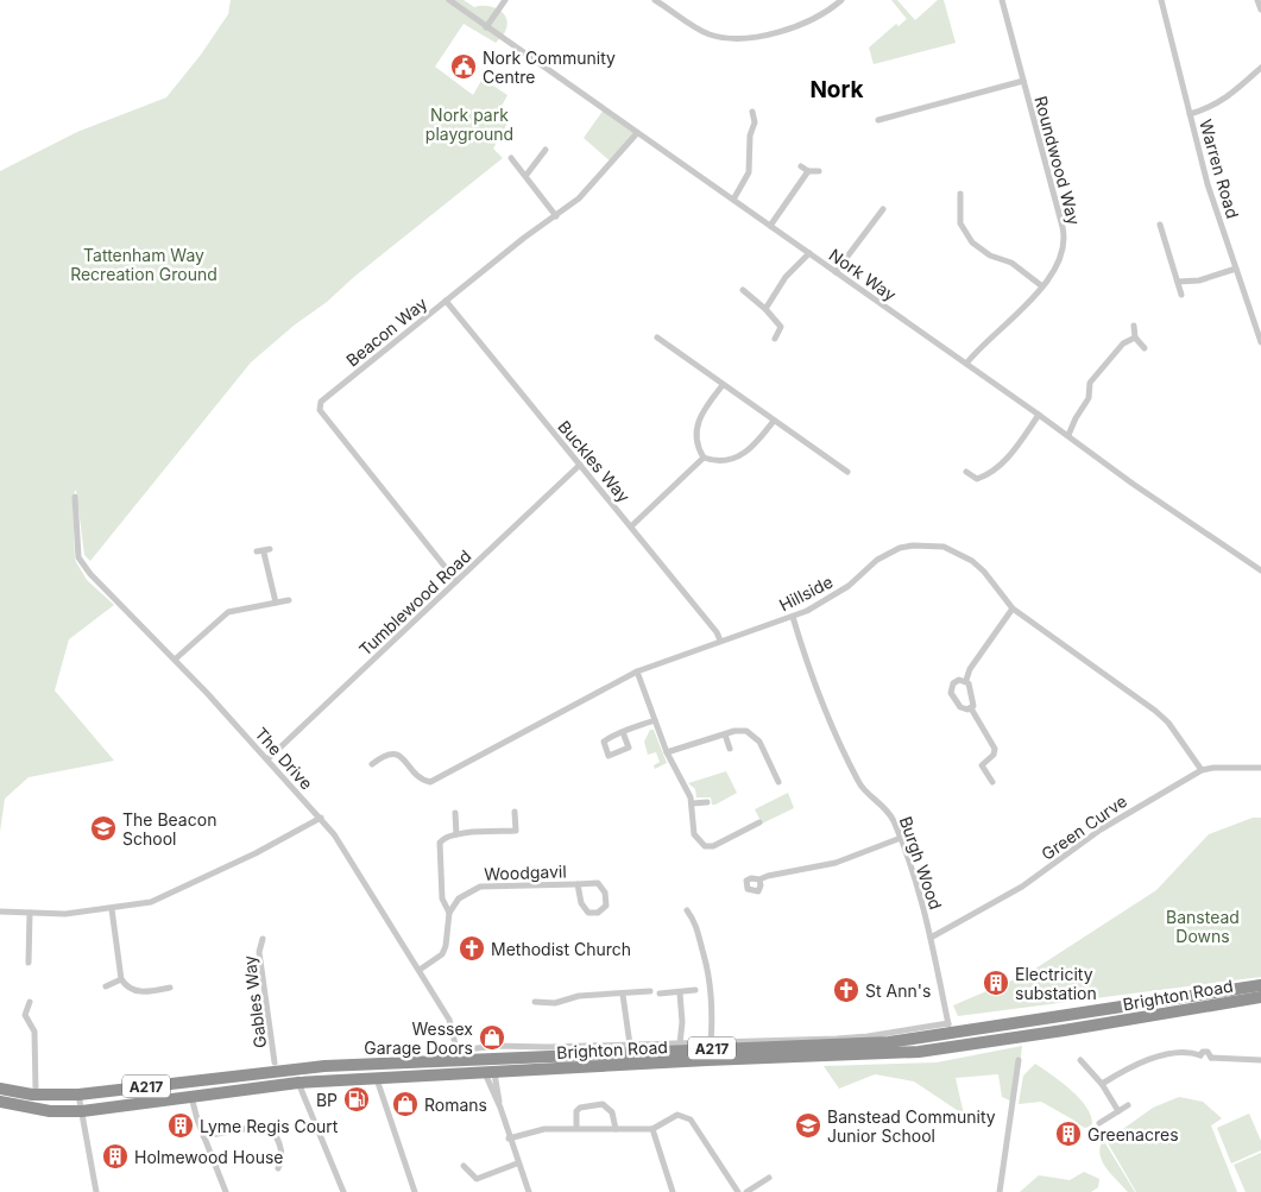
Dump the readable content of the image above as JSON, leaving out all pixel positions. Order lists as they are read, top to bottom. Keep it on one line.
{"streets":{"highway":["Brighton Road","A217"],"street":["Roundwood Way","Warren Road","Nork Way","Beacon Way","Buckles Way","Hillside","Tumblewood Road","The Drive","Green Curve","Burgh Wood","Woodgavil","Gables Way"]},"crossings":[["Roundwood Way","Nork Way"],["Nork Way","Beacon Way"],["Beacon Way","Buckles Way"],["Beacon Way","Tumblewood Road"],["Buckles Way","Hillside"],["Buckles Way","Tumblewood Road"],["Hillside","Green Curve"],["Hillside","Burgh Wood"],["Tumblewood Road","The Drive"],["The Drive","Brighton Road"],["Green Curve","Burgh Wood"],["Burgh Wood","Brighton Road"]],"districts":["Nork"],"parks":["Nork park playground","Tattenham Way Recreation Ground","Banstead Downs"],"places":{"public building":["Nork Community Centre"],"school or university":["The Beacon School","Banstead Community Junior School"],"church":["Methodist Church","St Ann's"],"building":["Electricity substation","Lyme Regis Court","Greenacres","Holmewood House"],"shop":["Wessex Garage Doors","Romans"],"fuel station":["BP"]}}
